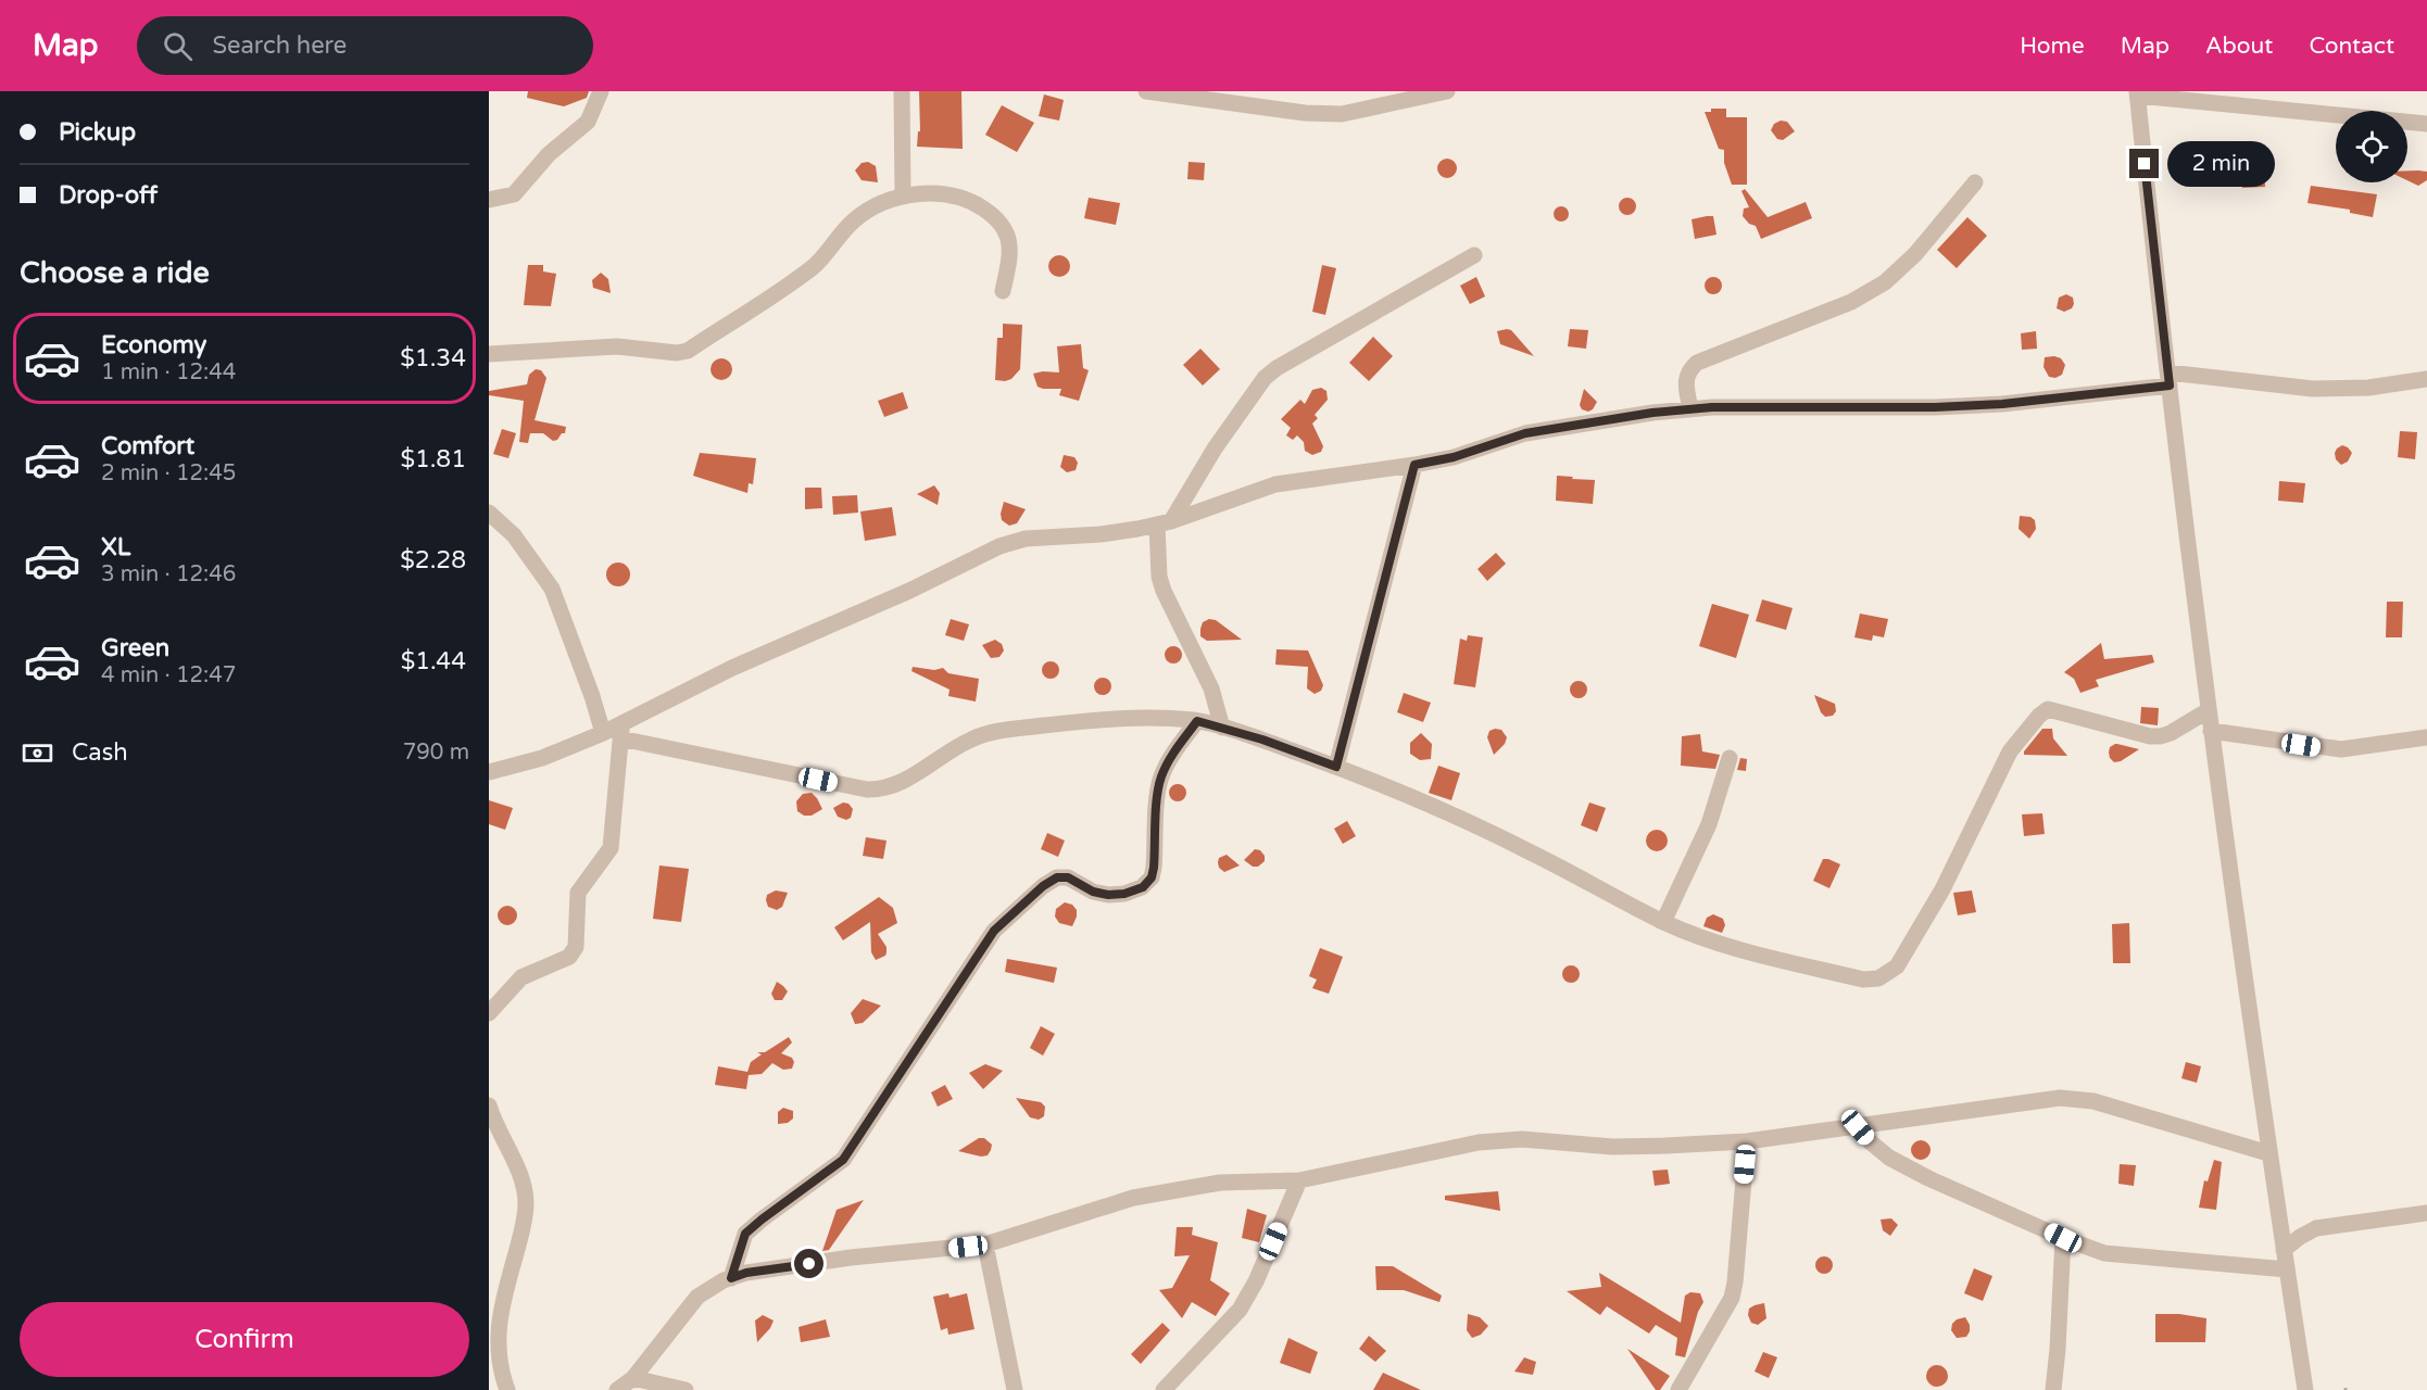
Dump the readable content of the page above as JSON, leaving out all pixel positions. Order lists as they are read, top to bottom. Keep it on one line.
{"page":{"header":"Map","search":"Search here","nav":["Home","Map","About","Contact"],"banner":["Pickup","Drop-off"],"bubble":"2 min","heading":"Choose a ride","list":[{"name":"Economy","note":"1 min · 12:44","value":"$1.34"},{"name":"Comfort","note":"2 min · 12:45","value":"$1.81"},{"name":"XL","note":"3 min · 12:46","value":"$2.28"},{"name":"Green","note":"4 min · 12:47","value":"$1.44"}],"pay":["Cash","790 m"],"buttons":"Confirm"}}
